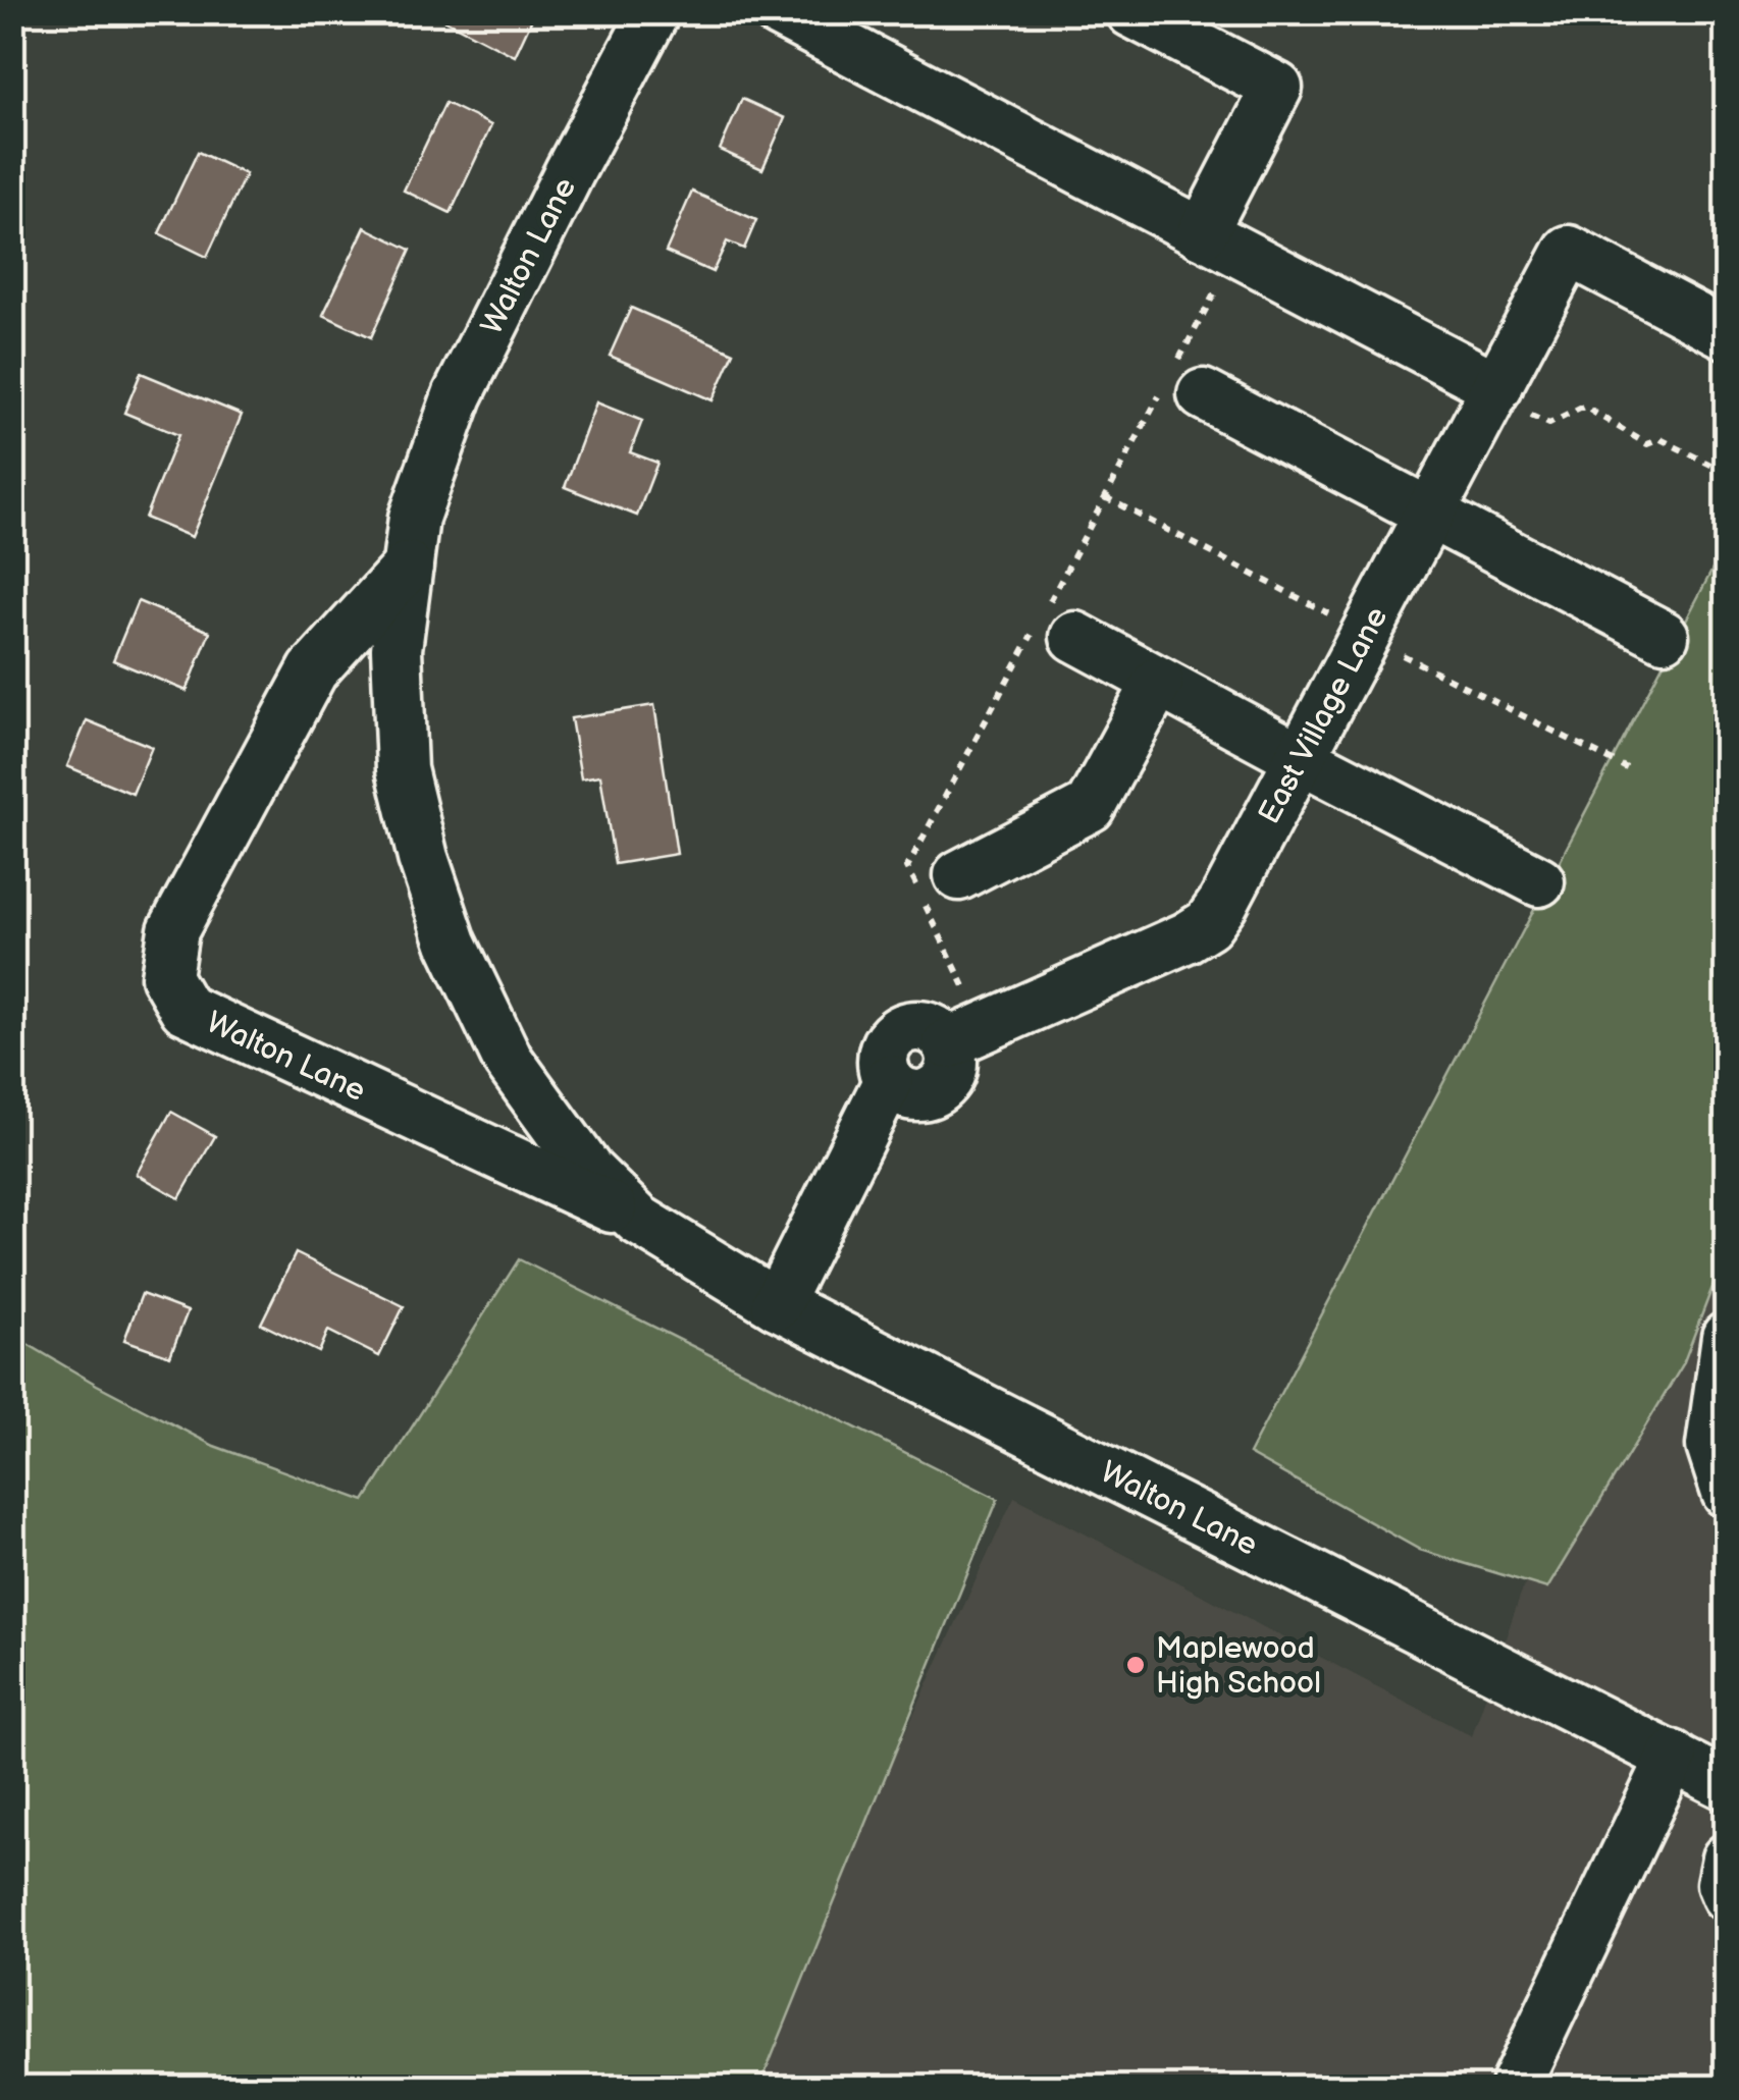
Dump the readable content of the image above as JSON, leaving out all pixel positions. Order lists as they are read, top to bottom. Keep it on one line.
{"streets":{"street":["Walton Lane","East Village Lane"]},"crossings":[["Walton Lane","East Village Lane"]],"places":["Maplewood High School"]}
